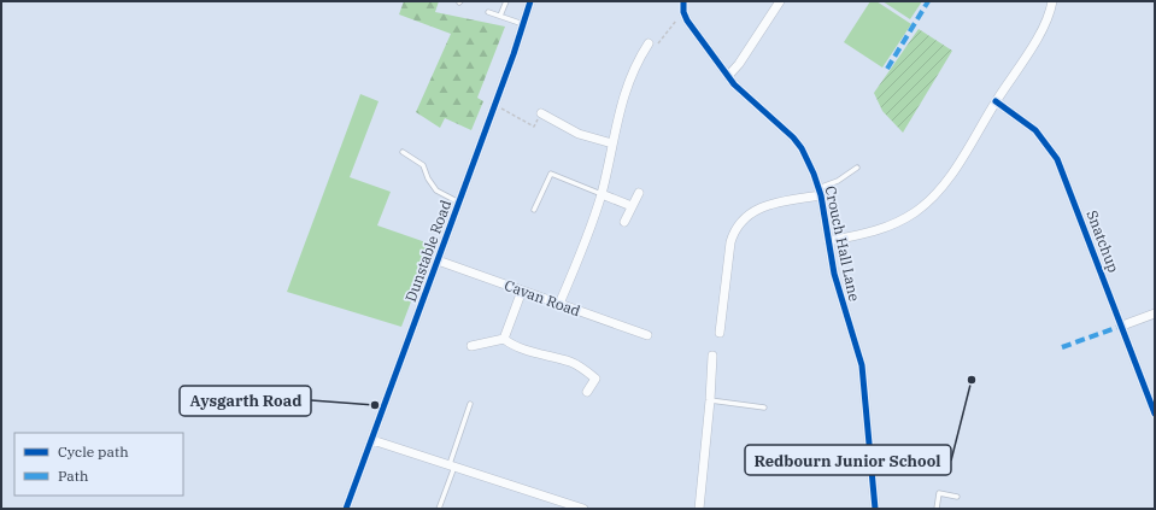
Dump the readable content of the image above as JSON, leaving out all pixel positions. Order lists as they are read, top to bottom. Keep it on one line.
{"streets":{"street":["Snatchup","Crouch Hall Lane","Dunstable Road","Cavan Road"]},"crossings":[["Dunstable Road","Cavan Road"]],"places":["Redbourn Junior School","Aysgarth Road"],"legend":["Cycle path","Path"]}
